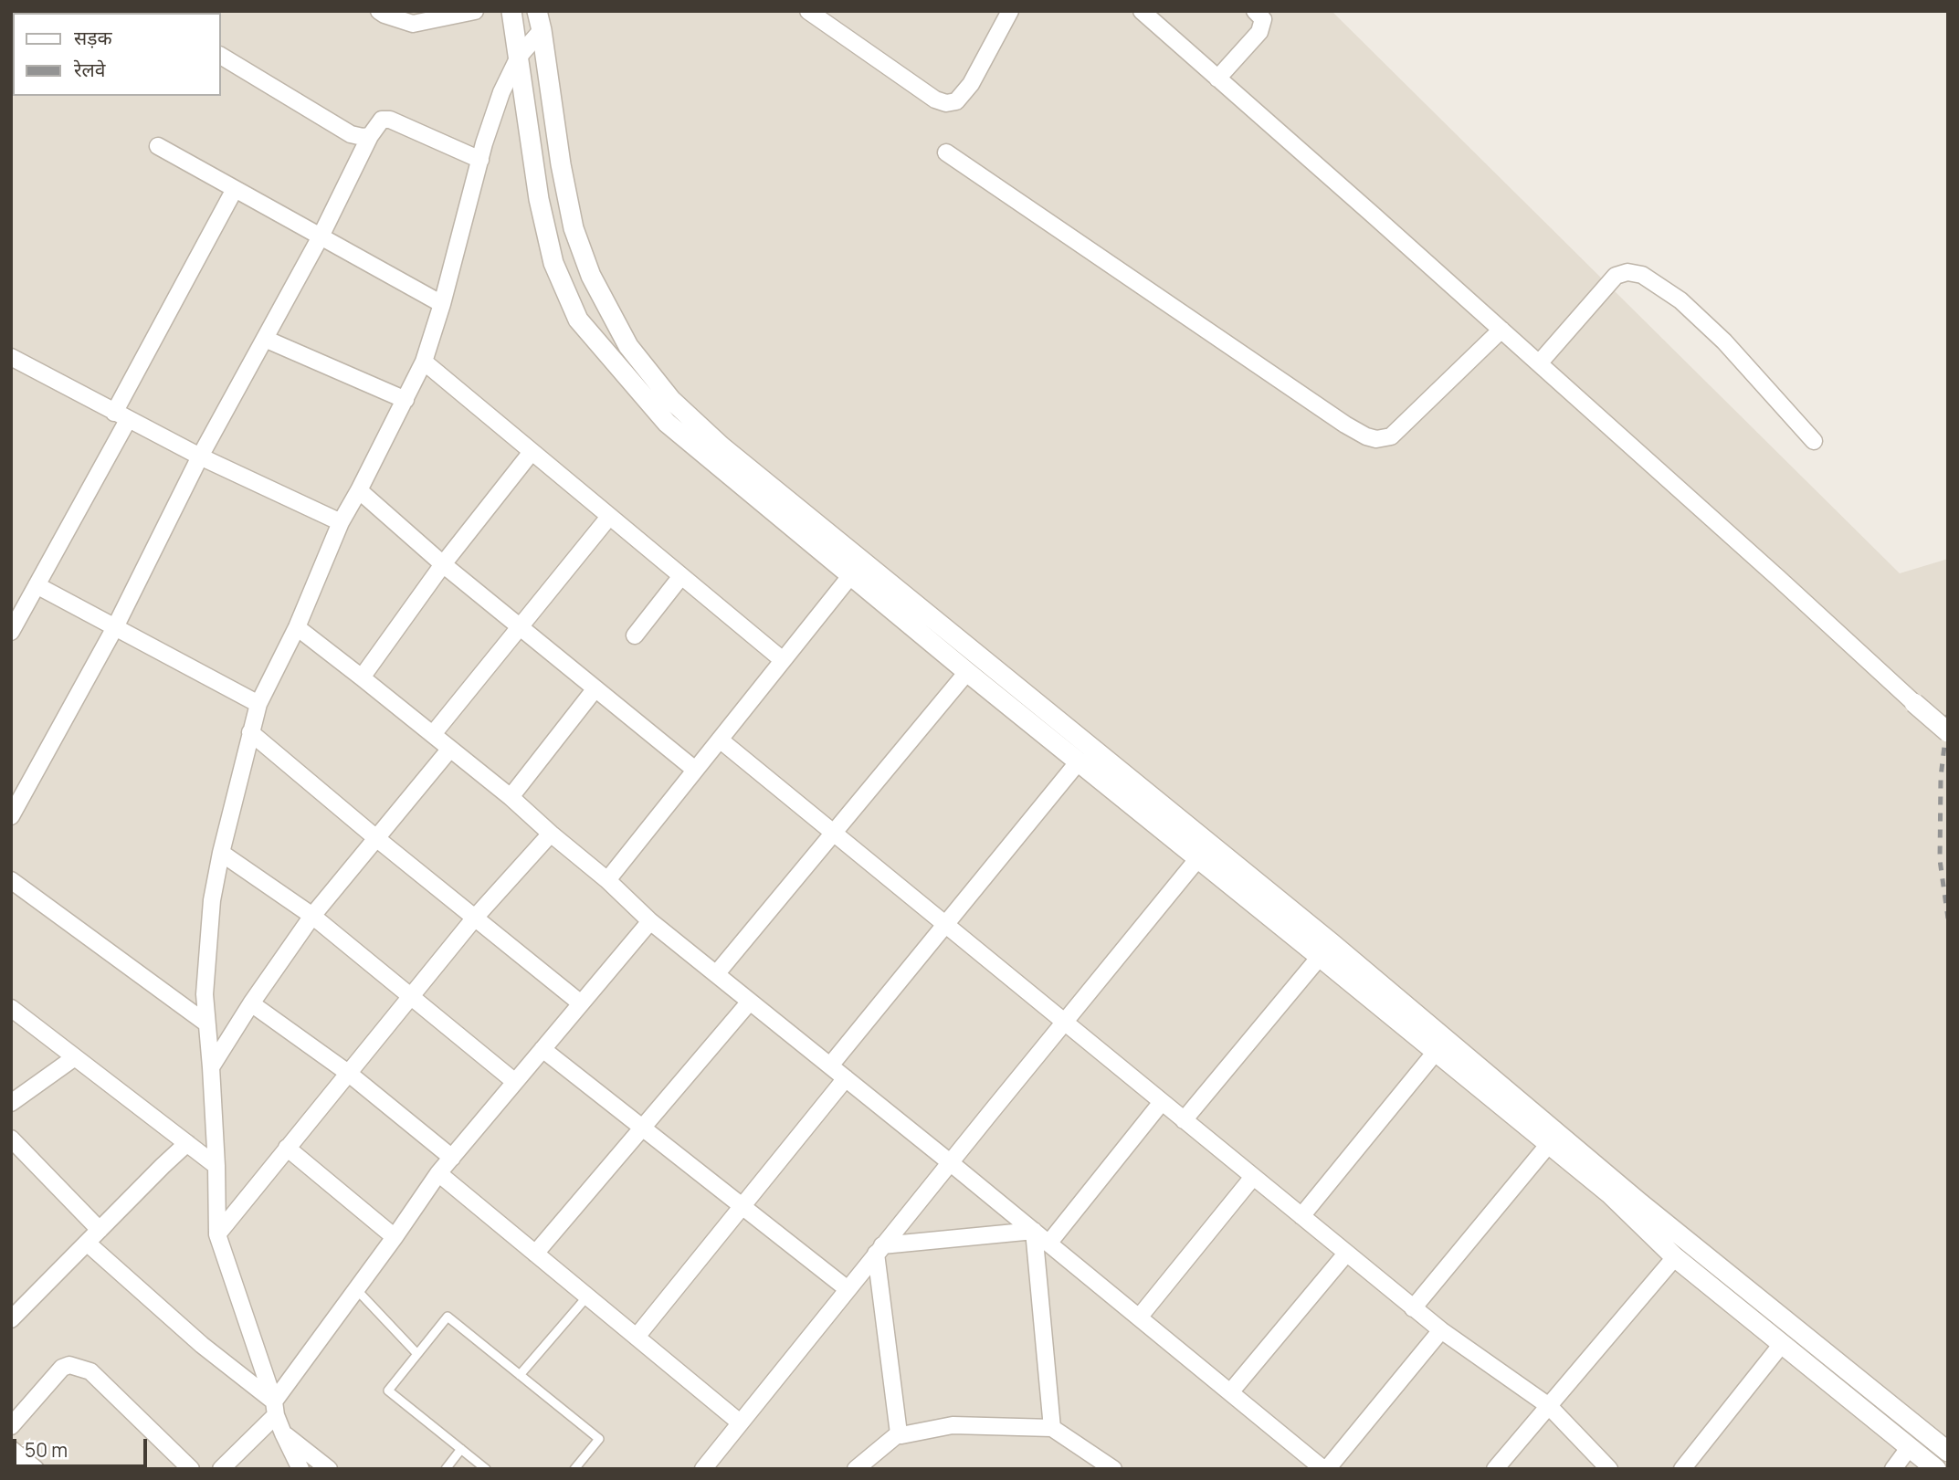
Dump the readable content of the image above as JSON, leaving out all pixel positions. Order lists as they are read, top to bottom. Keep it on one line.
{"legend":["सड़क","रेलवे"],"scale_bar":"50 m"}
